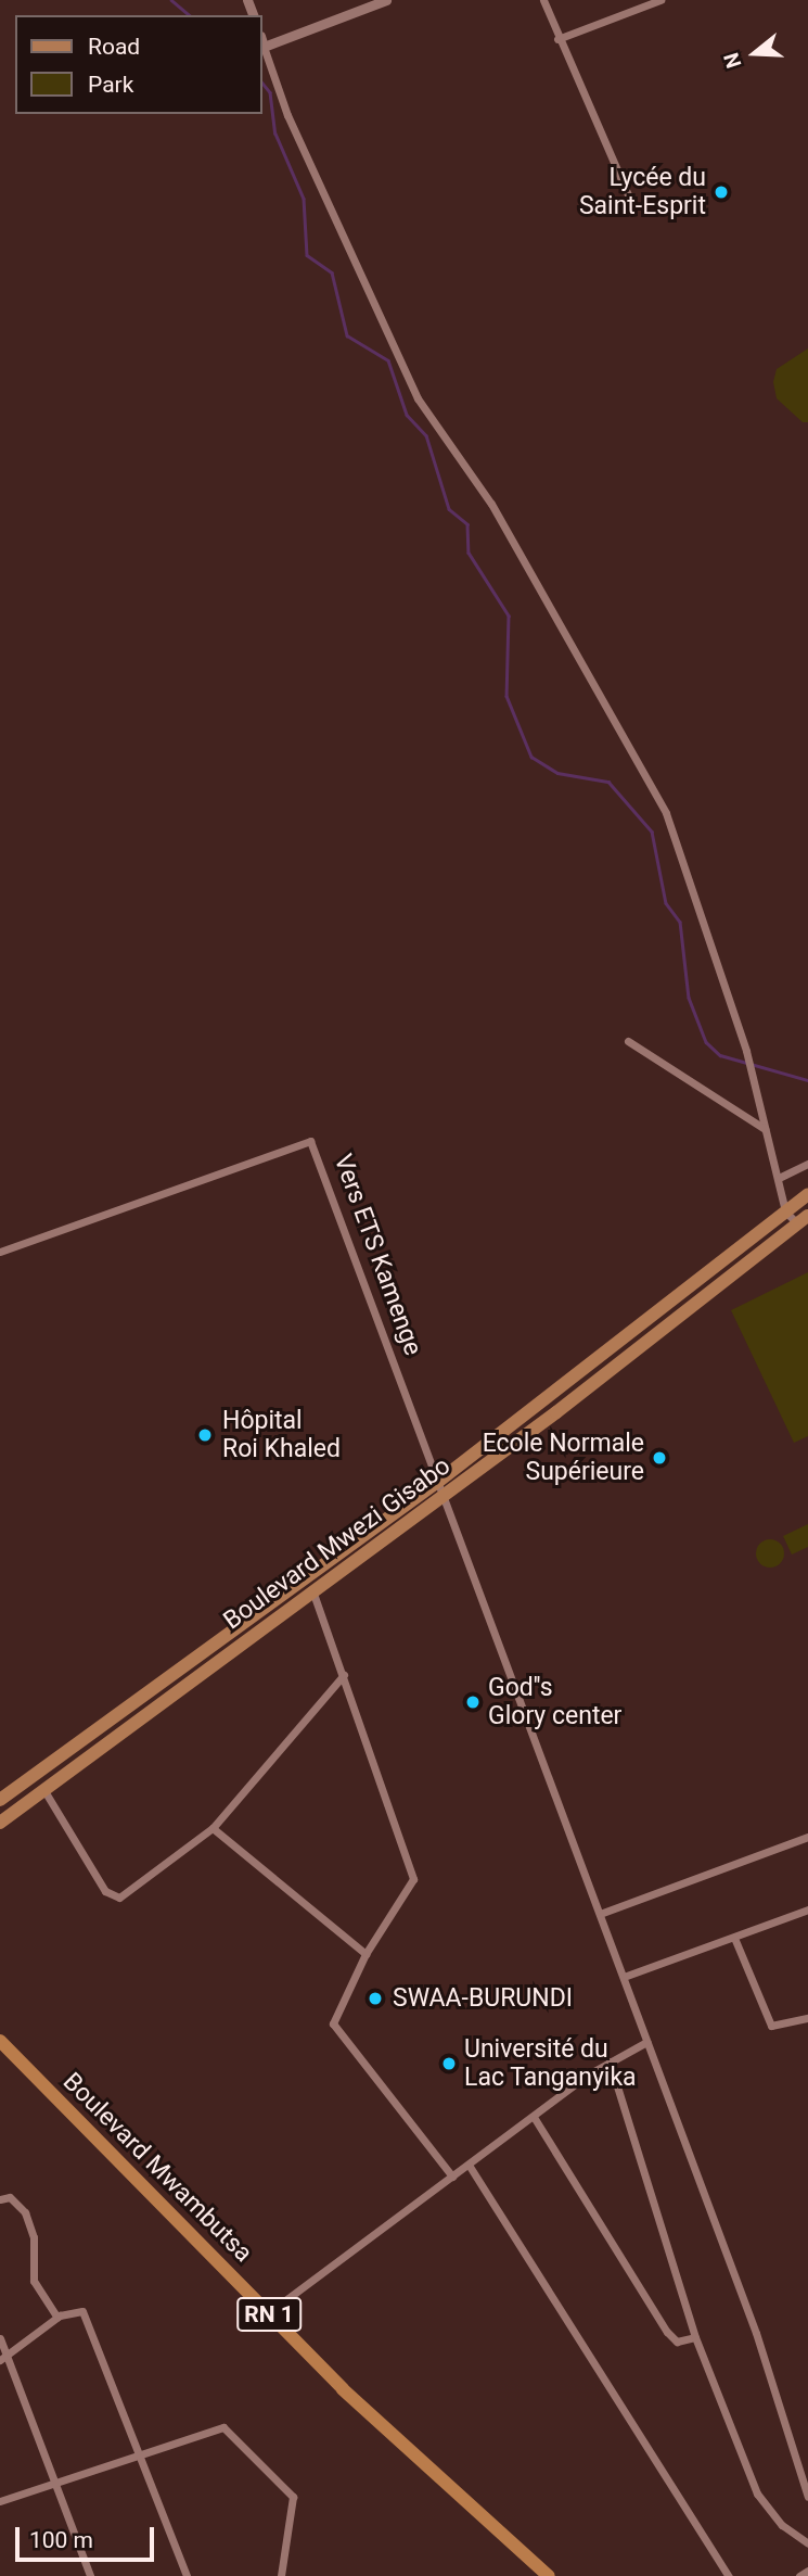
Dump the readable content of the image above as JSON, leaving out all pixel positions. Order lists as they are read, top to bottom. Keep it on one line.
{"streets":{"highway":["Boulevard Mwambutsa","RN 1"],"main road":["Boulevard Mwezi Gisabo"],"street":["Vers ETS Kamenge"]},"crossings":[["Vers ETS Kamenge","Boulevard Mwezi Gisabo"]],"places":["Lycée du Saint-Esprit","Hôpital Roi Khaled","Ecole Normale Supérieure","God''s Glory center","SWAA-BURUNDI","Université du Lac Tanganyika"],"legend":["Road","Park"],"scale_bar":"100 m","north":"left"}
